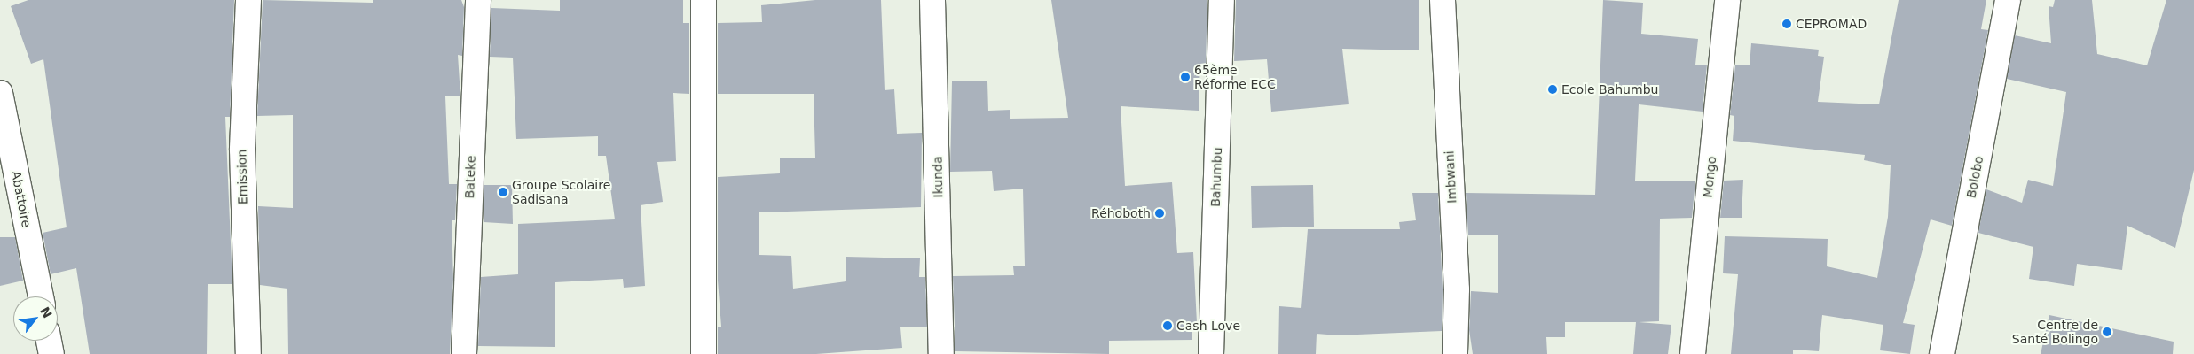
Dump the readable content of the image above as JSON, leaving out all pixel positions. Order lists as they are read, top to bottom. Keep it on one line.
{"streets":{"street":["Emission","Bateke","Ikunda","Bahumbu","Imbwani","Mongo","Bolobo","Abattoire"]},"places":["CEPROMAD","65ème Réforme ECC","Ecole Bahumbu","Groupe Scolaire Sadisana","Réhoboth","Cash Love","Centre de Santé Bolingo"],"north":"top right"}
